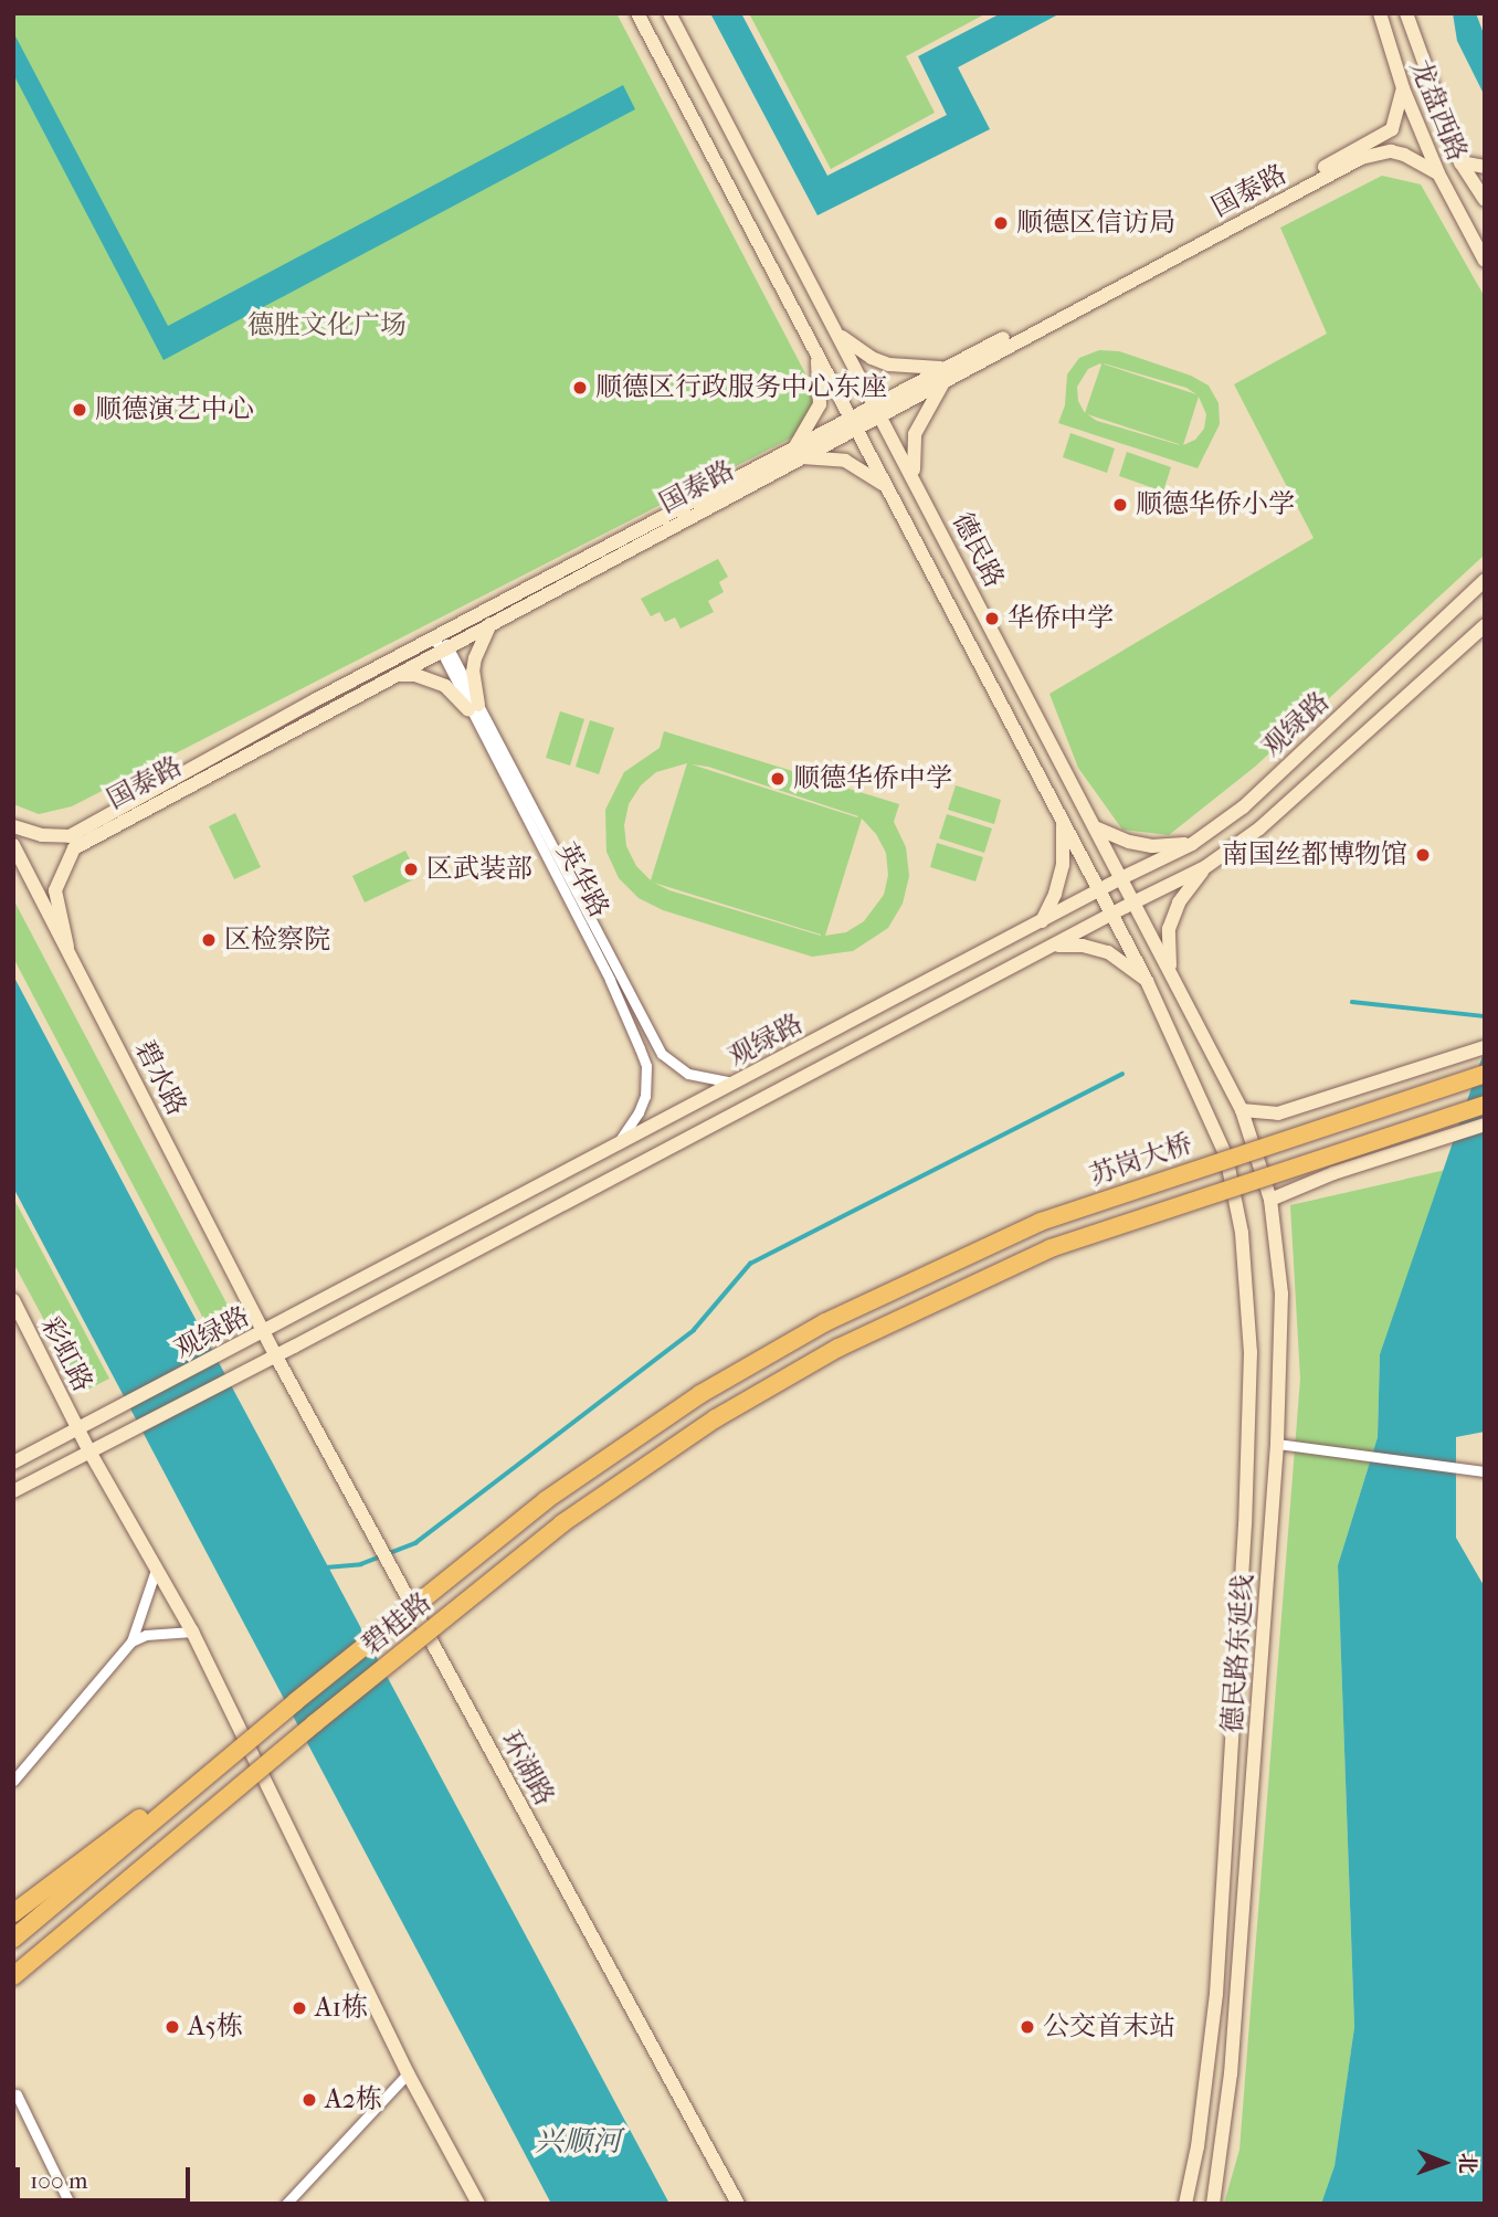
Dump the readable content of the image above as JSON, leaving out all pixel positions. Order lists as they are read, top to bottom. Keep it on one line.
{"streets":{"highway":["苏岗大桥","碧桂路"],"main road":["龙盘西路","国泰路","德民路","观绿路","碧水路","彩虹路","德民路东延线","环湖路"],"street":["英华路"]},"crossings":[["龙盘西路","国泰路"],["国泰路","德民路"],["国泰路","英华路"],["国泰路","碧水路"],["国泰路","德民路东延线"],["德民路","观绿路"],["德民路","德民路东延线"],["观绿路","英华路"],["观绿路","碧水路"],["观绿路","彩虹路"],["观绿路","德民路东延线"],["观绿路","环湖路"],["碧水路","环湖路"],["苏岗大桥","碧桂路"]],"water":["兴顺河"],"parks":["德胜文化广场"],"places":["顺德区信访局","顺德区行政服务中心东座","顺德演艺中心","顺德华侨小学","华侨中学","顺德华侨中学","南国丝都博物馆","区武装部","区检察院","A1栋","A5栋","公交首末站","A2栋"],"scale_bar":"100 m","north":"right"}
